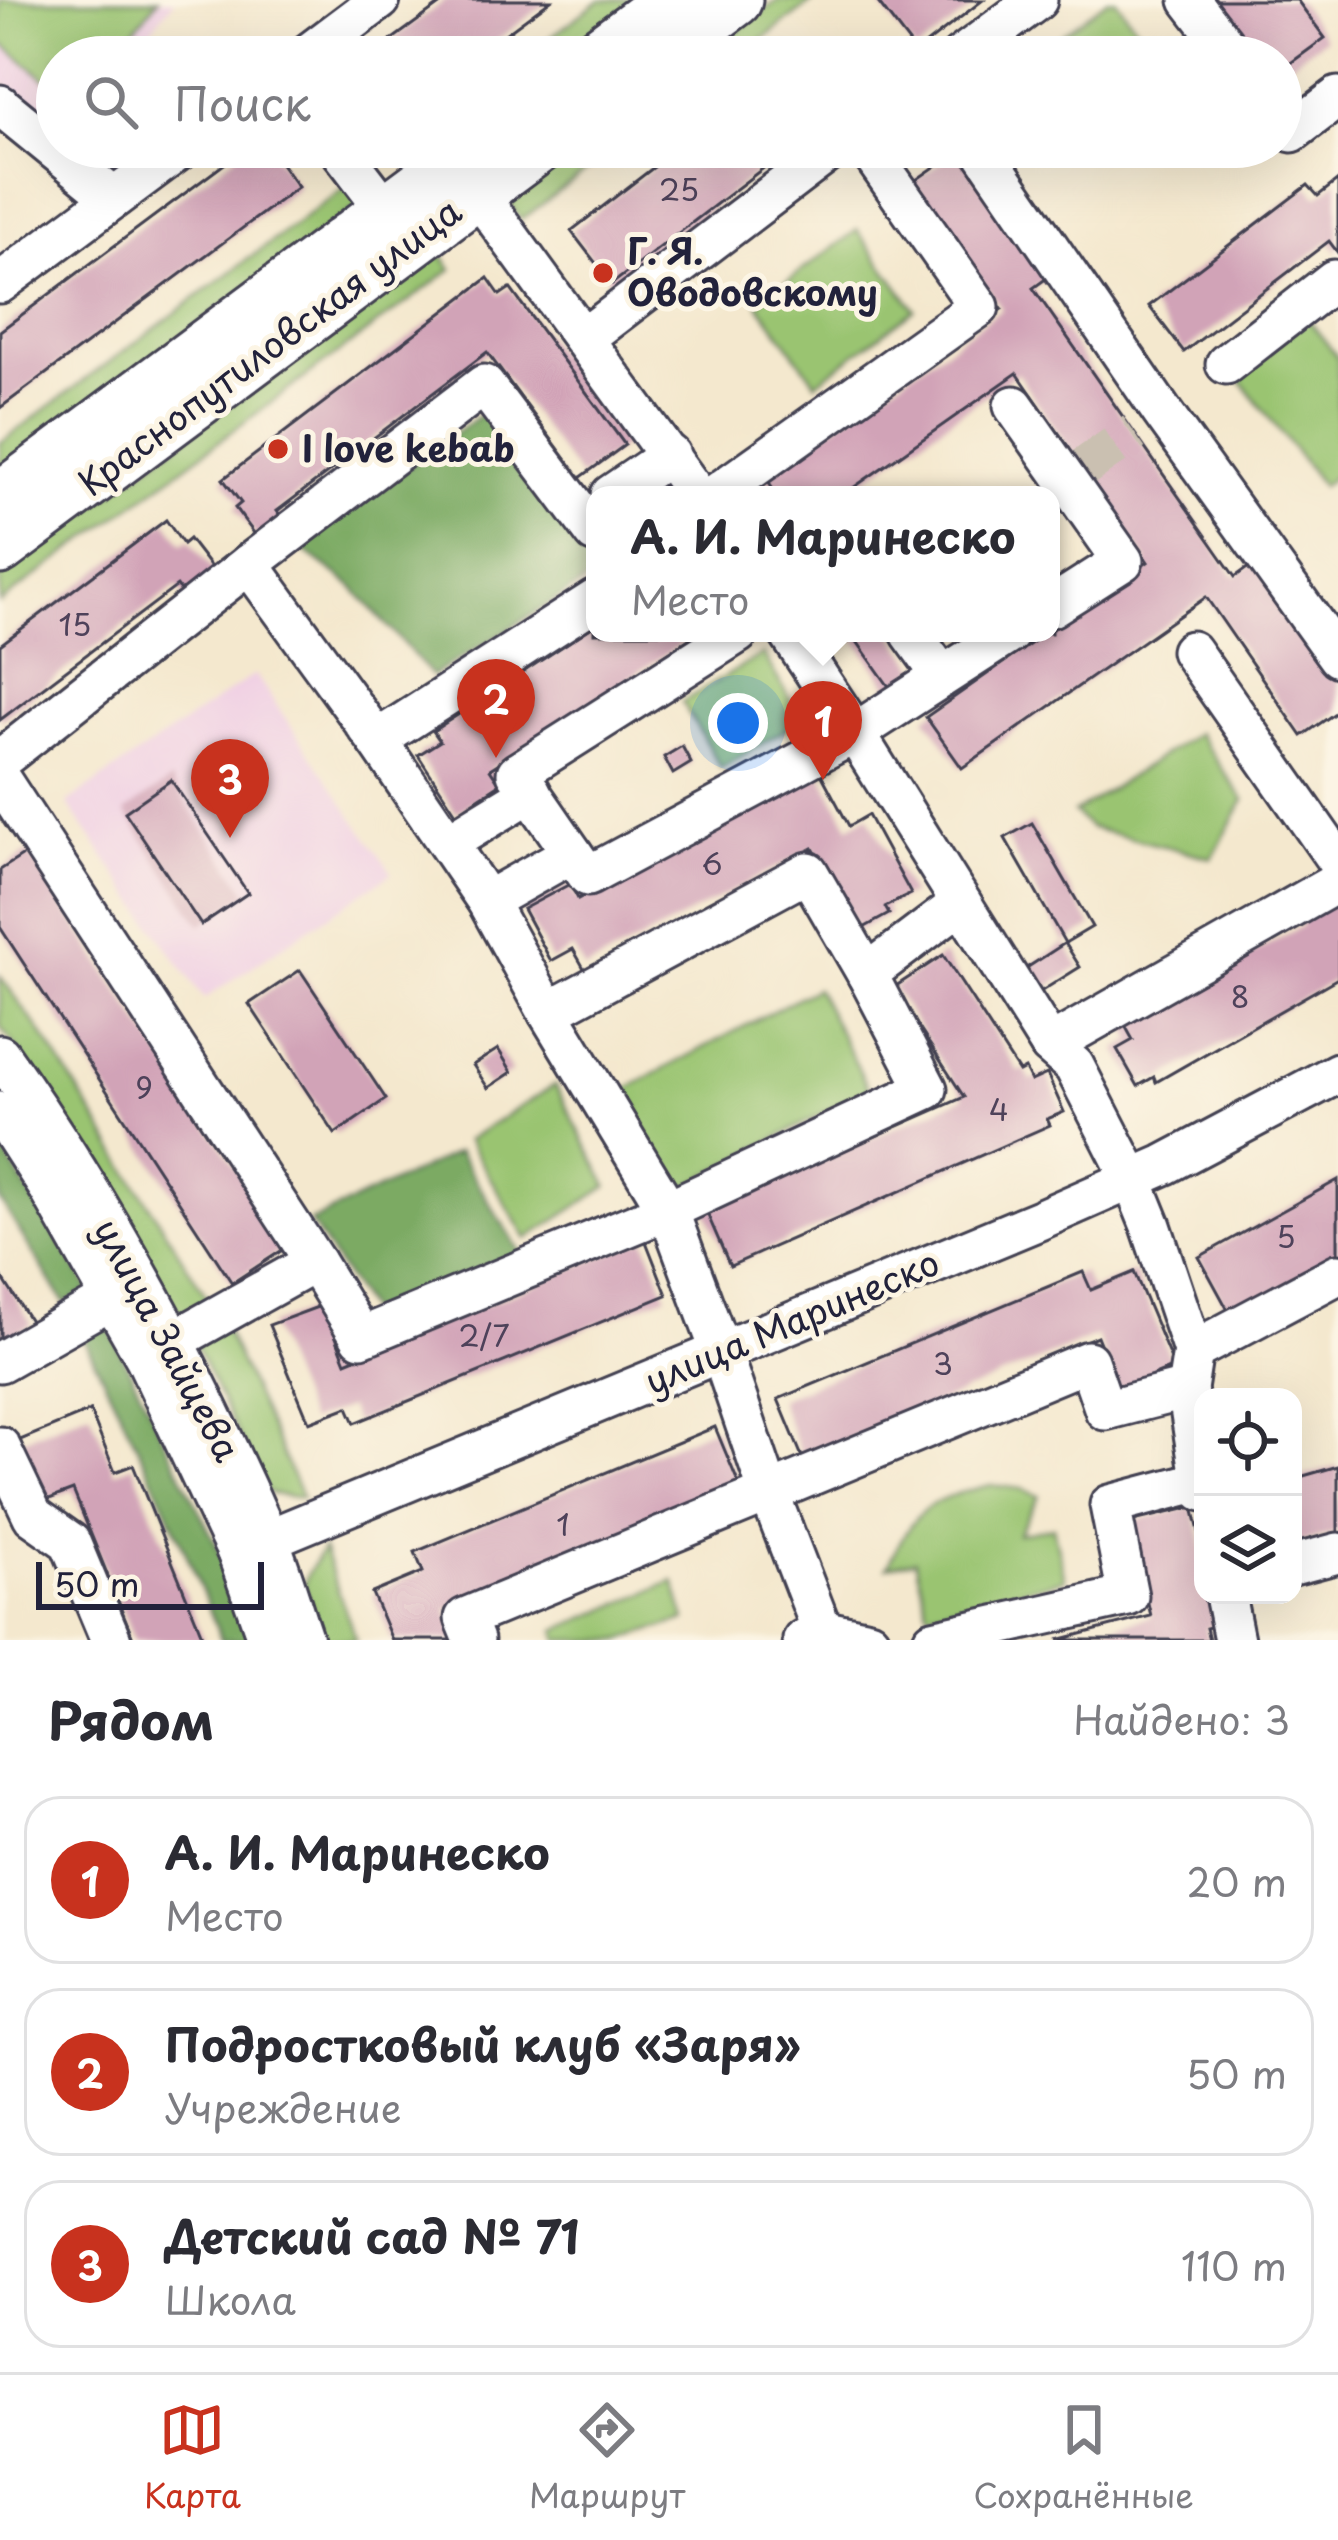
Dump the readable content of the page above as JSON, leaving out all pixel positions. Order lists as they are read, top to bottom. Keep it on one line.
{"streets":{"main road":["Краснопутиловская улица"],"street":["улица Маринеско","улица Зайцева"]},"crossings":[["улица Маринеско","улица Зайцева"]],"places":["Г. Я. Оводовскому","I love kebab"],"house_numbers":["25","15","6","8","9","4","5","2/7","3","1"],"scale_bar":"50 m","page":{"search":"Поиск","popup":["А. И. Маринеско","Место"],"pins":["2","1","3"],"scale":"50 m","heading":["Рядом","Найдено: 3"],"list":[{"mark":"1","name":"А. И. Маринеско","note":"Место","value":"20 m"},{"mark":"2","name":"Подростковый клуб «Заря»","note":"Учреждение","value":"50 m"},{"mark":"3","name":"Детский сад № 71","note":"Школа","value":"110 m"}],"nav":["Карта","Маршрут","Сохранённые"]}}
